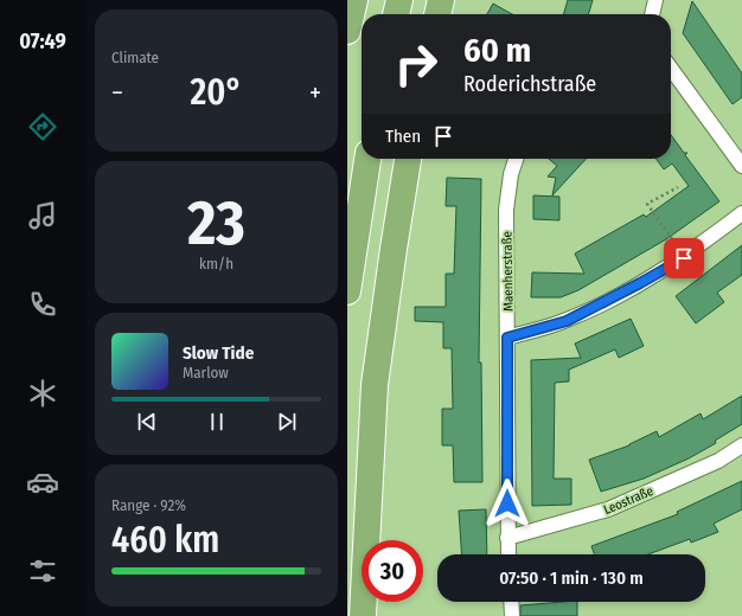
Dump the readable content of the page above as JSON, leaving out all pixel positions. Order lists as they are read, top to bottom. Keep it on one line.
{"streets":{"street":["Maenherstraße","Leostraße"]},"crossings":[["Maenherstraße","Leostraße"]],"page":{"tabs":"07:49","tile":["Climate",["23","km/h"],["Range · 92%","460 km"]],"turn":["60 m","Roderichstraße"],"heat":["−","20°","+"],"then":"Then","song":["Slow Tide","Marlow"],"limit":"30","trip":"07:50 · 1 min · 130 m"}}
